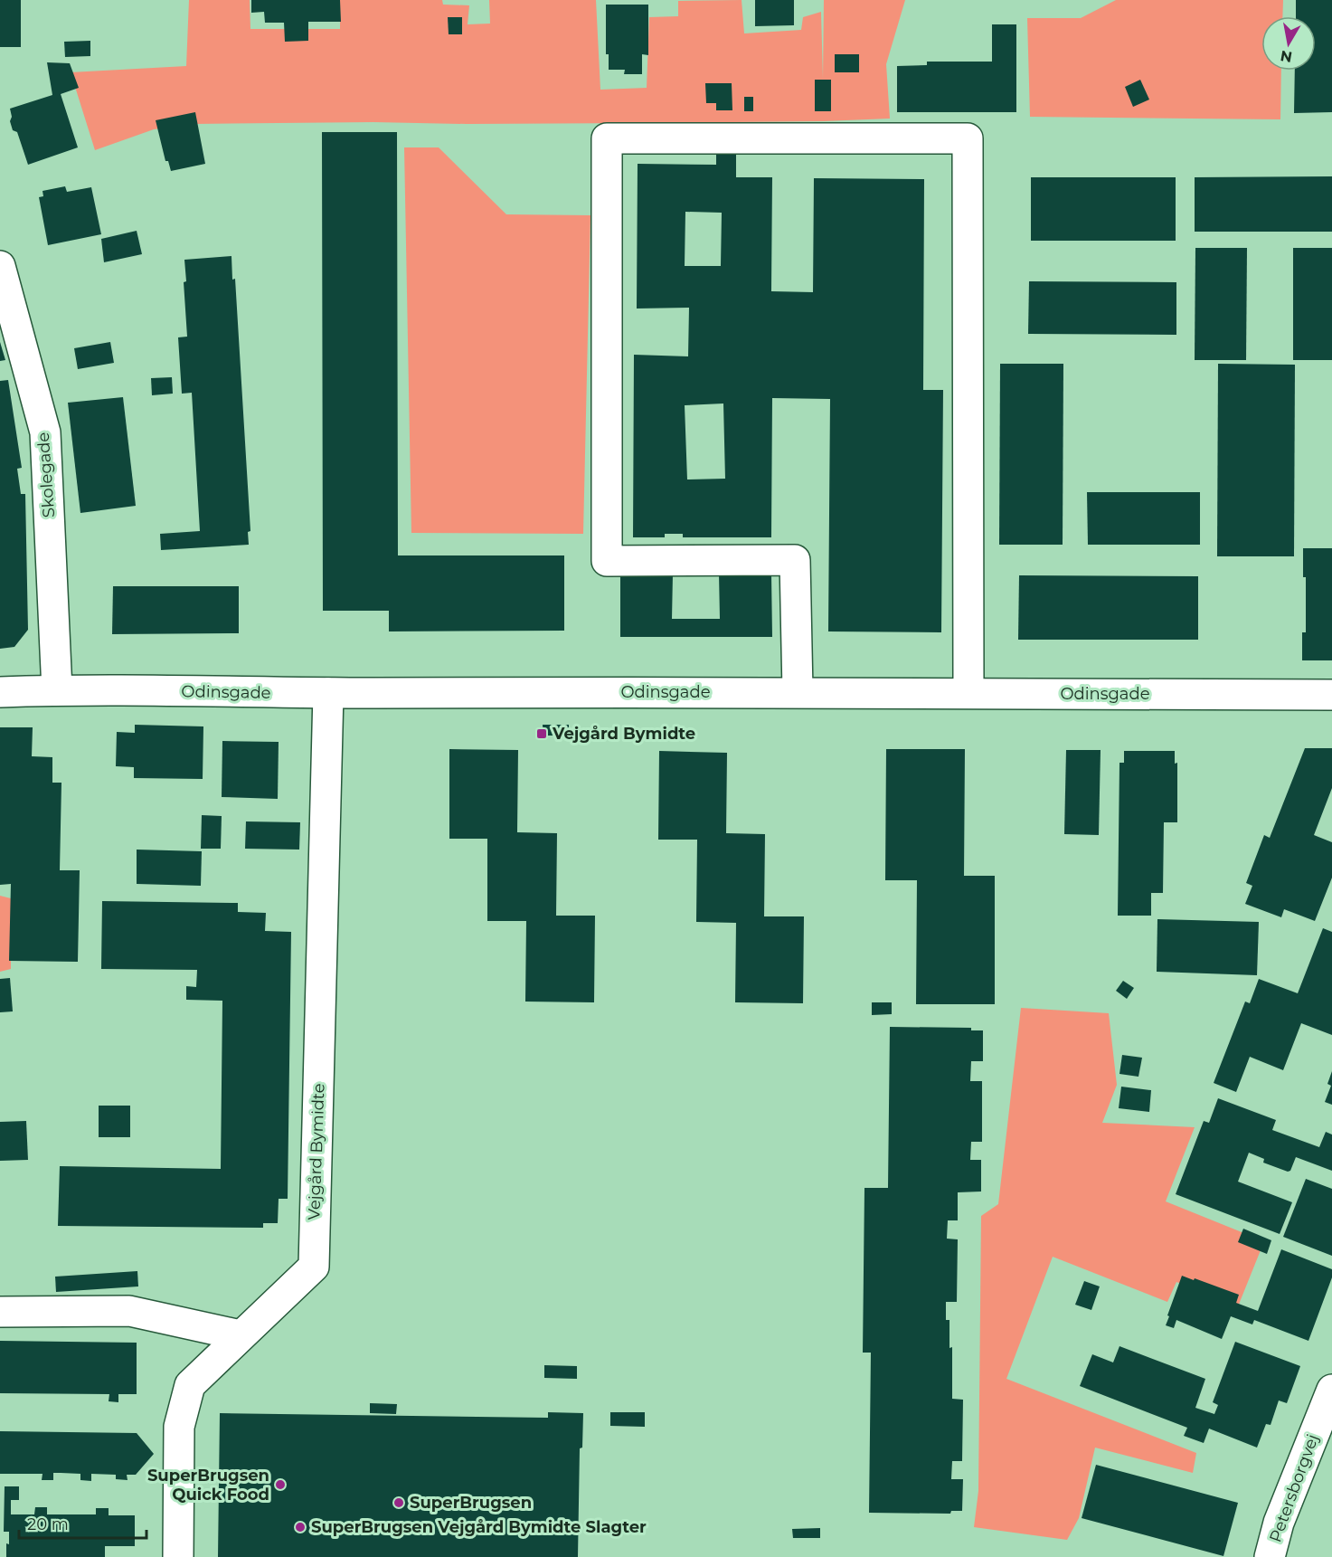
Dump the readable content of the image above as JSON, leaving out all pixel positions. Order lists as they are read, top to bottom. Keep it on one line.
{"streets":{"street":["Skolegade","Odinsgade","Vejgård Bymidte","Petersborgvej"]},"crossings":[["Skolegade","Odinsgade"],["Odinsgade","Vejgård Bymidte"]],"places":{"transit":["Vejgård Bymidte"],"other":["SuperBrugsen Quick Food","SuperBrugsen","SuperBrugsen Vejgård Bymidte Slagter"]},"scale_bar":"20 m","north":"bottom"}
